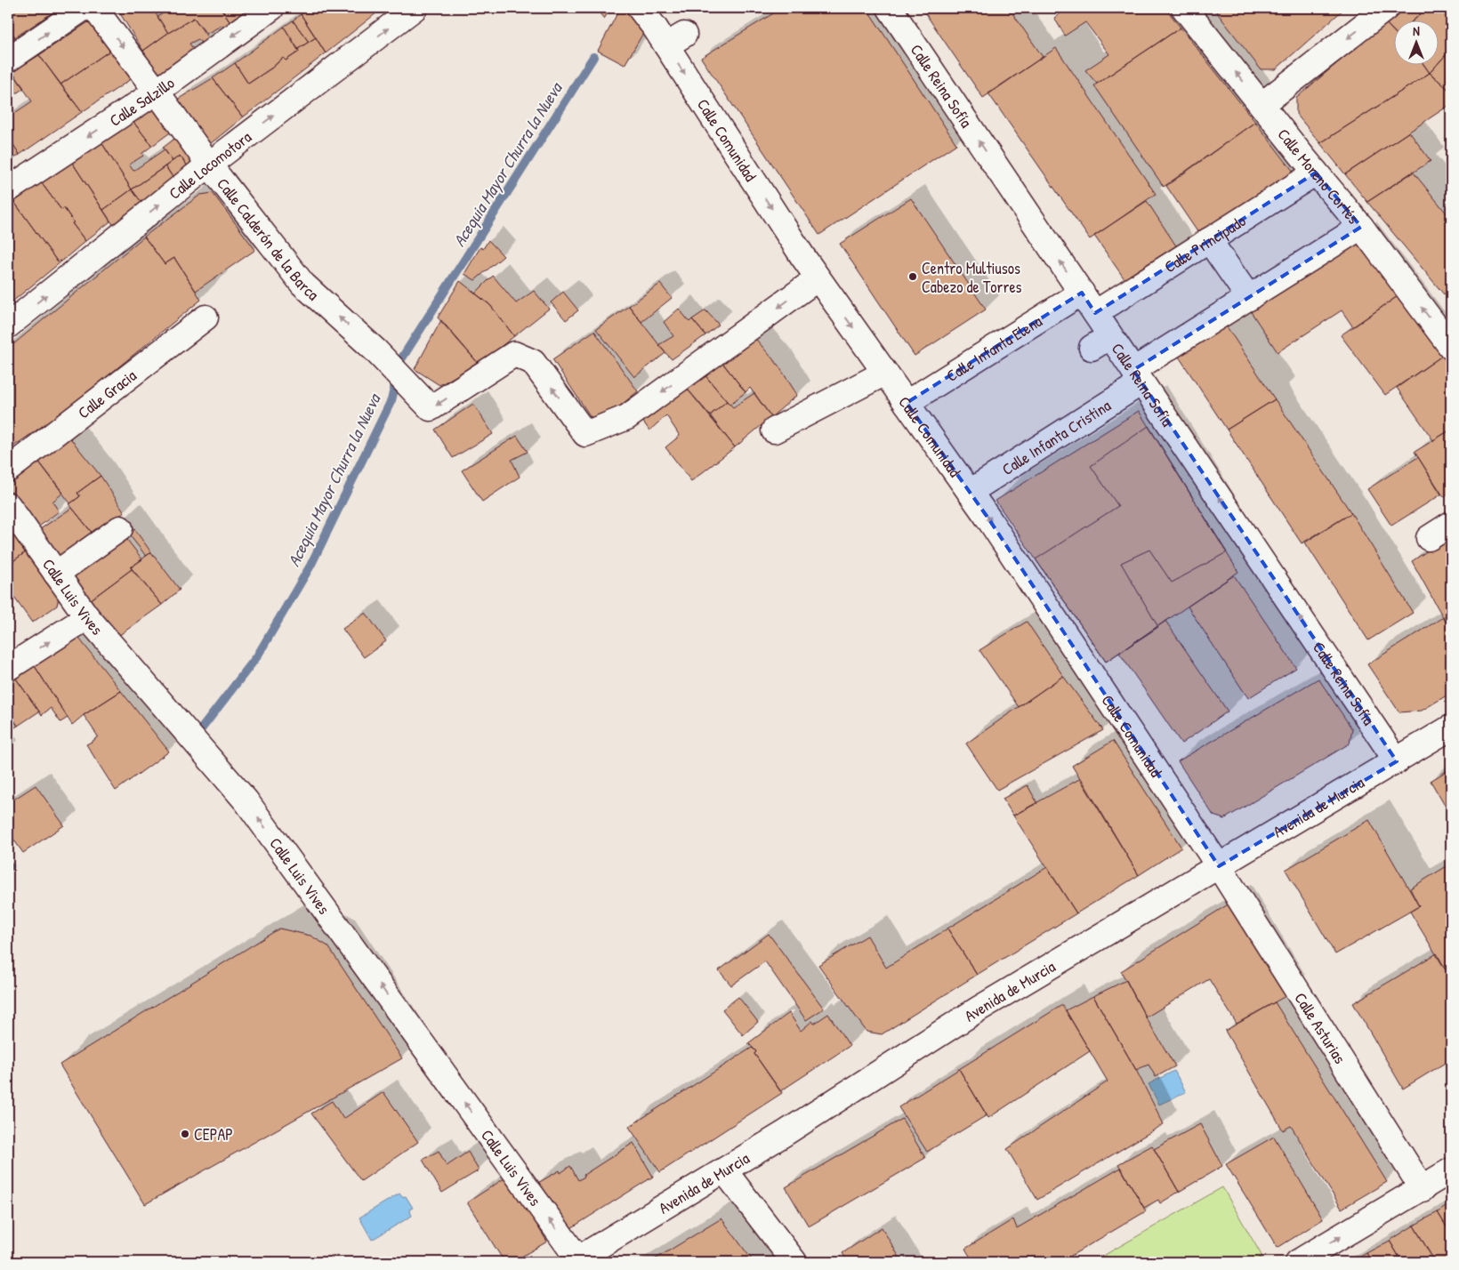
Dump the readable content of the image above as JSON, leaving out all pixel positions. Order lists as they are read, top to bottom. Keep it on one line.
{"streets":{"street":["Calle Reina Sofía","Calle Salzillo","Calle Comunidad","Calle Locomotora","Calle Moreno Cortés","Calle Calderón de la Barca","Calle Principado","Calle Infanta Elena","Calle Gracia","Calle Infanta Cristina","Calle Luis Vives","Avenida de Murcia","Calle Asturias"]},"crossings":[["Calle Reina Sofía","Calle Principado"],["Calle Reina Sofía","Calle Infanta Elena"],["Calle Reina Sofía","Calle Infanta Cristina"],["Calle Reina Sofía","Avenida de Murcia"],["Calle Salzillo","Calle Calderón de la Barca"],["Calle Comunidad","Calle Calderón de la Barca"],["Calle Comunidad","Calle Infanta Elena"],["Calle Comunidad","Calle Infanta Cristina"],["Calle Comunidad","Avenida de Murcia"],["Calle Comunidad","Calle Asturias"],["Calle Locomotora","Calle Calderón de la Barca"],["Calle Moreno Cortés","Calle Principado"],["Calle Moreno Cortés","Calle Infanta Cristina"],["Calle Luis Vives","Avenida de Murcia"],["Avenida de Murcia","Calle Asturias"]],"one_way":["Calle Reina Sofía","Calle Salzillo","Calle Comunidad","Calle Locomotora","Calle Moreno Cortés","Calle Luis Vives"],"water":["Acequia Mayor Churra la Nueva"],"places":["Centro Multiusos Cabezo de Torres","CEPAP"],"north":"top"}
